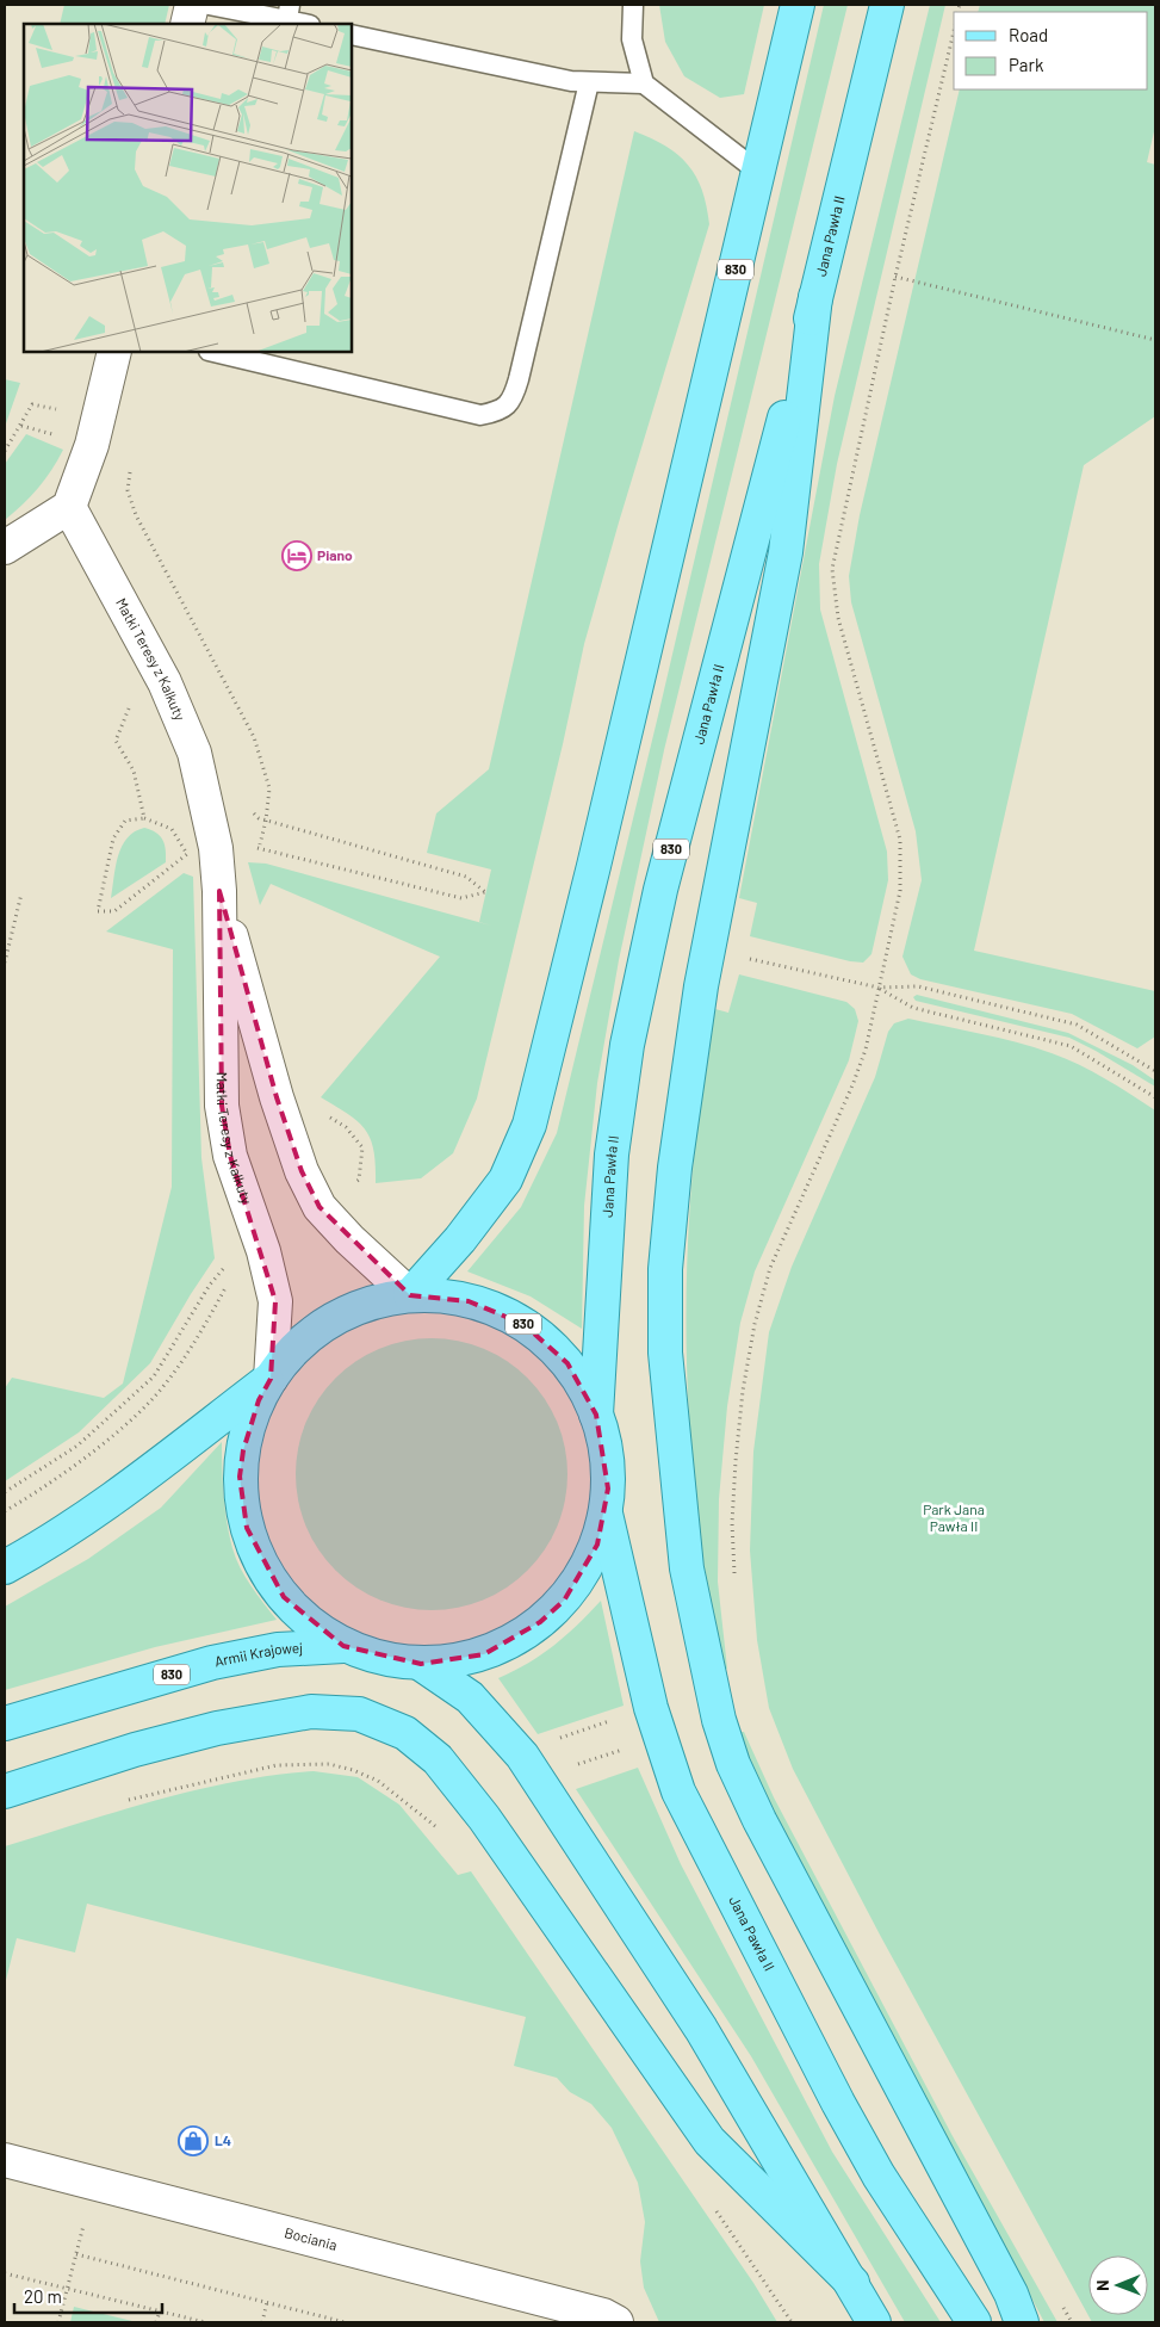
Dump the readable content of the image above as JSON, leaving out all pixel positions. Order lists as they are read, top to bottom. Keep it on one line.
{"streets":{"main road":["Jana Pawła II","830","Armii Krajowej"],"street":["Matki Teresy z Kalkuty","Bociania"]},"crossings":[["Jana Pawła II","830"],["830","Matki Teresy z Kalkuty"],["830","Armii Krajowej"]],"parks":["Park Jana Pawła II"],"places":{"hotel":["Piano"],"shop":["L4"]},"legend":["Road","Park"],"scale_bar":"20 m","north":"left"}
